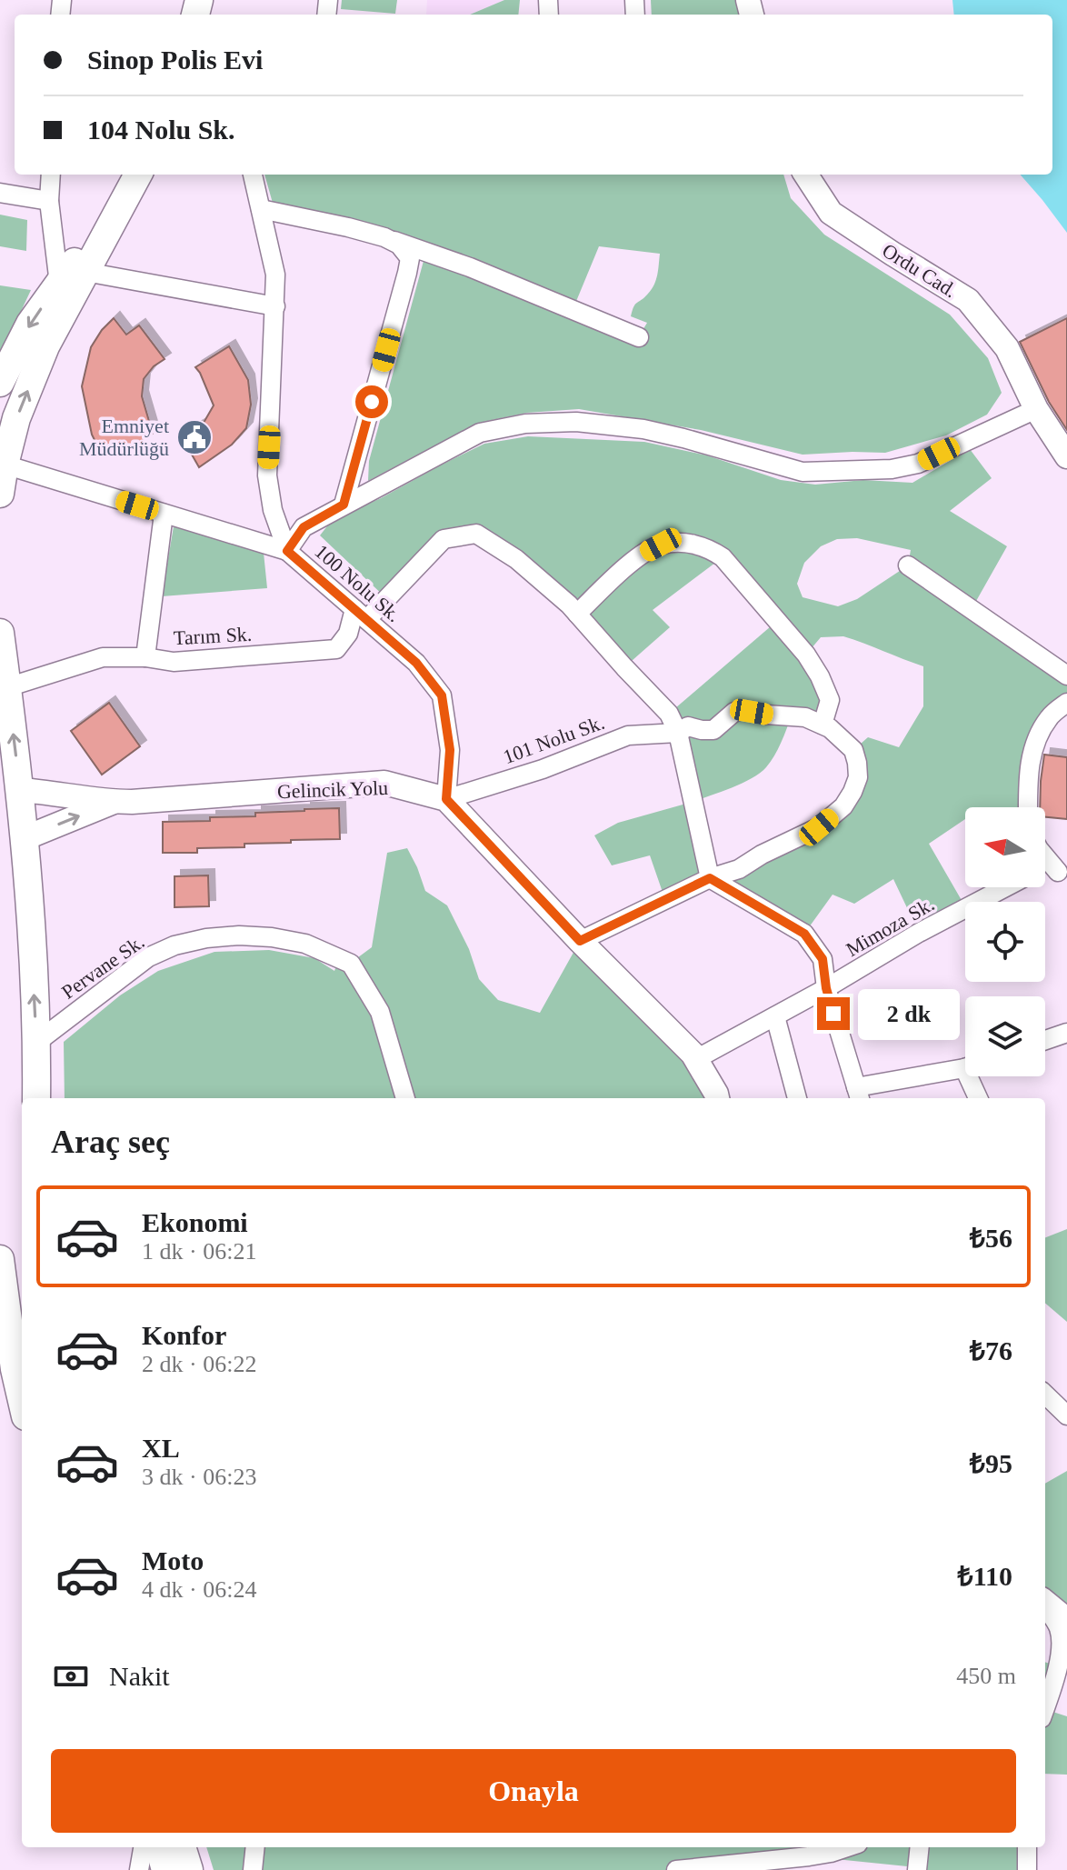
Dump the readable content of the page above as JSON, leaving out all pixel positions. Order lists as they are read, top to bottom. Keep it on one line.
{"streets":{"main road":["Ordu Cad.","Gelincik Yolu"],"street":["100 Nolu Sk.","Tarım Sk.","101 Nolu Sk.","Mimoza Sk.","Pervane Sk."]},"crossings":[["100 Nolu Sk.","Tarım Sk."],["100 Nolu Sk.","101 Nolu Sk."],["100 Nolu Sk.","Gelincik Yolu"],["101 Nolu Sk.","Gelincik Yolu"]],"places":{"public building":["Emniyet Müdürlüğü"]},"north":"left","page":{"banner":["Sinop Polis Evi","104 Nolu Sk."],"bubble":"2 dk","heading":"Araç seç","list":[{"name":"Ekonomi","note":"1 dk · 06:21","value":"₺56"},{"name":"Konfor","note":"2 dk · 06:22","value":"₺76"},{"name":"XL","note":"3 dk · 06:23","value":"₺95"},{"name":"Moto","note":"4 dk · 06:24","value":"₺110"}],"pay":["Nakit","450 m"],"buttons":"Onayla"}}
